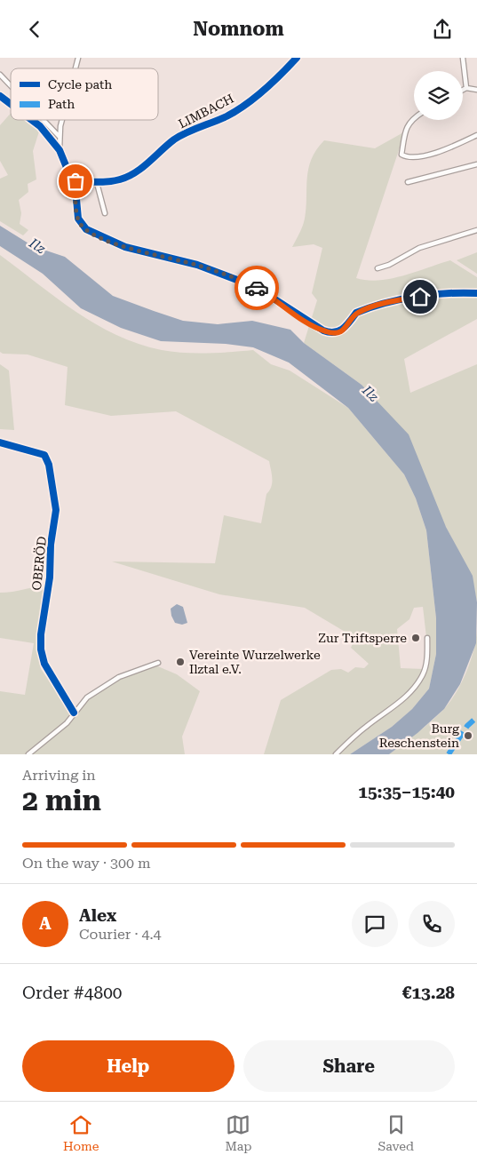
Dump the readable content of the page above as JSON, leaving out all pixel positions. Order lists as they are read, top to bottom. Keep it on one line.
{"streets":{"street":["LIMBACH","OBERÖD"]},"water":["Ilz"],"places":["Zur Triftsperre","Vereinte Wurzelwerke Ilztal e.V.","Burg Reschenstein"],"legend":["Cycle path","Path"],"page":{"header":"Nomnom","heading":["2 min","Arriving in","15:35–15:40"],"panel":["Alex","Courier · 4.4","Order #4800","€13.28"],"bar":"On the way · 300 m","round":"A","buttons":["Help","Share"],"tabs":["Home","Map","Saved"]}}
